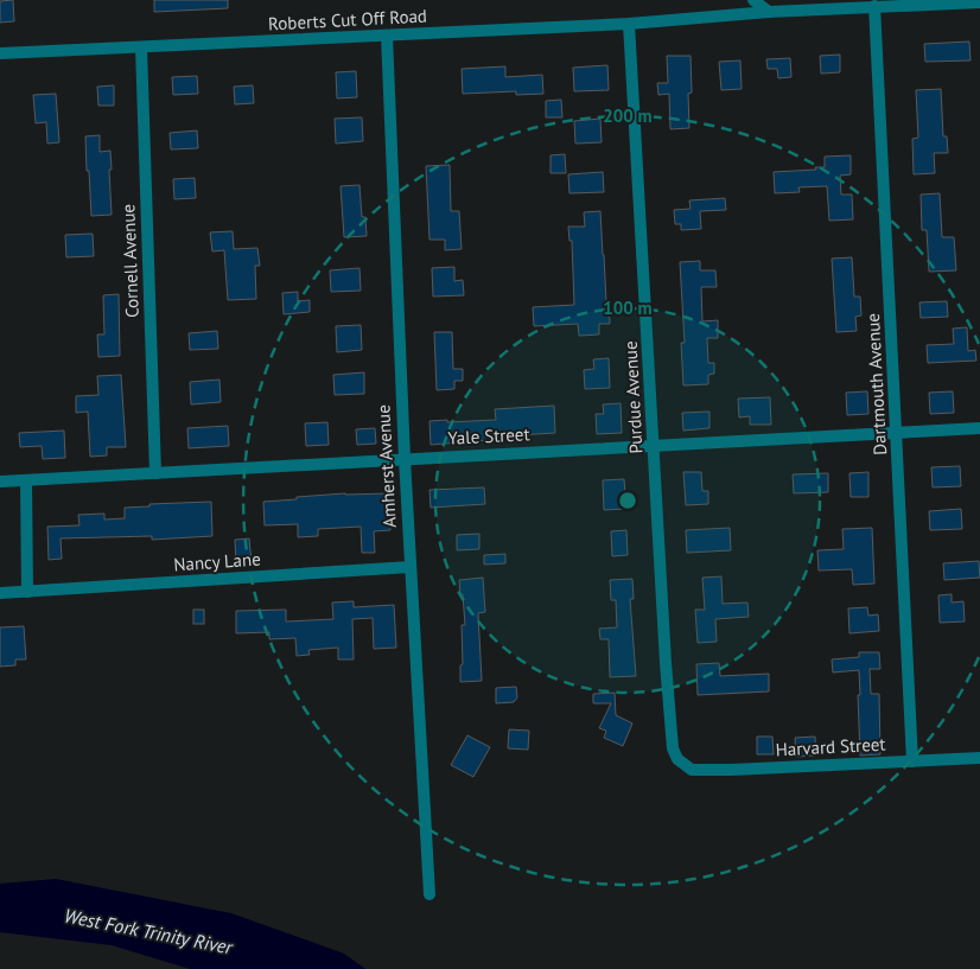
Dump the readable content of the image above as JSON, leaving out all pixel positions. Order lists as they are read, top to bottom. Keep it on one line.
{"streets":{"street":["Roberts Cut Off Road","Cornell Avenue","Dartmouth Avenue","Purdue Avenue","Yale Street","Amherst Avenue","Nancy Lane","Harvard Street"]},"crossings":[["Roberts Cut Off Road","Cornell Avenue"],["Roberts Cut Off Road","Dartmouth Avenue"],["Roberts Cut Off Road","Purdue Avenue"],["Roberts Cut Off Road","Amherst Avenue"],["Cornell Avenue","Yale Street"],["Dartmouth Avenue","Yale Street"],["Dartmouth Avenue","Harvard Street"],["Purdue Avenue","Yale Street"],["Purdue Avenue","Harvard Street"],["Yale Street","Amherst Avenue"],["Amherst Avenue","Nancy Lane"]],"water":["West Fork Trinity River"],"rings":["200 m","100 m"]}
